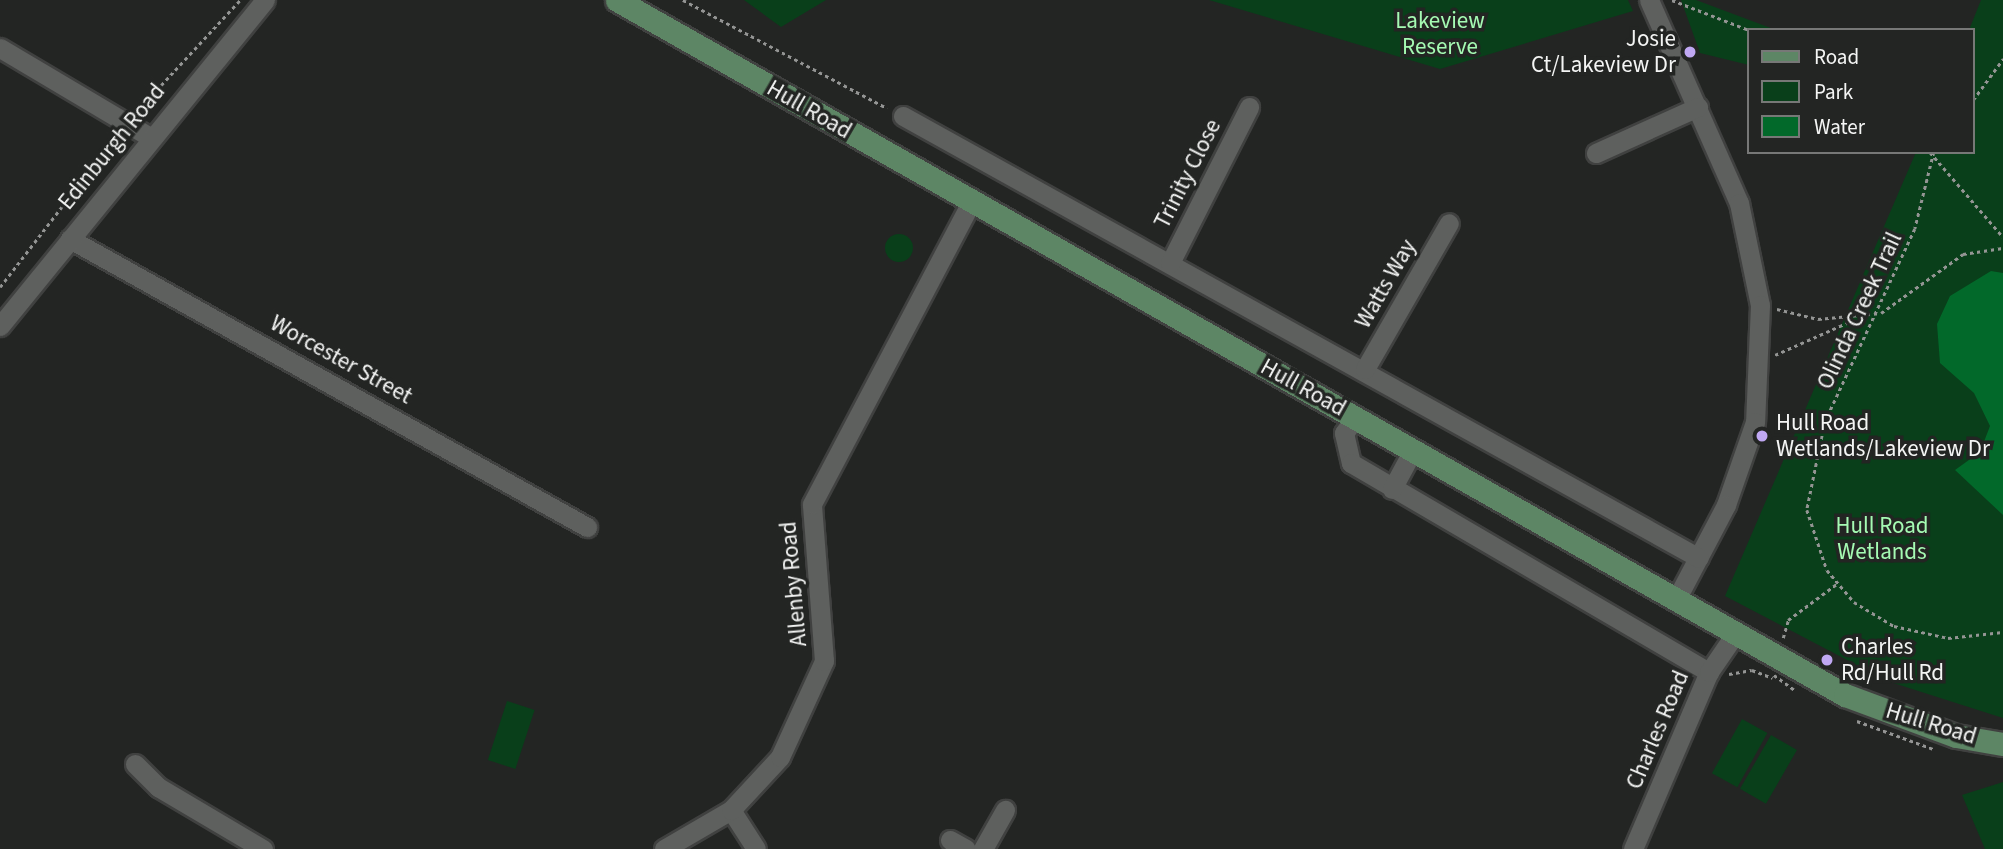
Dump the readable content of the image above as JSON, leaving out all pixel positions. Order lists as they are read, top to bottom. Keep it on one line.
{"streets":{"main road":["Hull Road"],"street":["Edinburgh Road","Trinity Close","Watts Way","Worcester Street","Allenby Road","Charles Road"],"path":["Olinda Creek Trail"]},"crossings":[["Hull Road","Trinity Close"],["Hull Road","Watts Way"],["Hull Road","Allenby Road"],["Hull Road","Charles Road"],["Edinburgh Road","Worcester Street"]],"parks":["Lakeview Reserve","Hull Road Wetlands"],"places":["Josie Ct/Lakeview Dr","Hull Road Wetlands/Lakeview Dr","Charles Rd/Hull Rd"],"legend":["Road","Park","Water"]}
